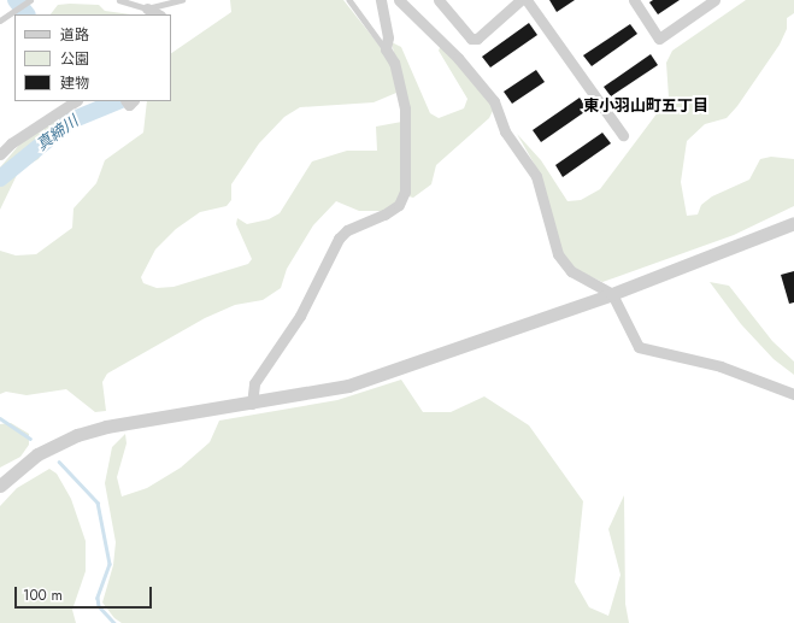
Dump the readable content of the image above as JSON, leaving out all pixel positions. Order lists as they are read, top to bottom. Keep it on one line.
{"districts":["東小羽山町五丁目"],"water":["真締川"],"legend":["道路","公園","建物"],"scale_bar":"100 m"}
